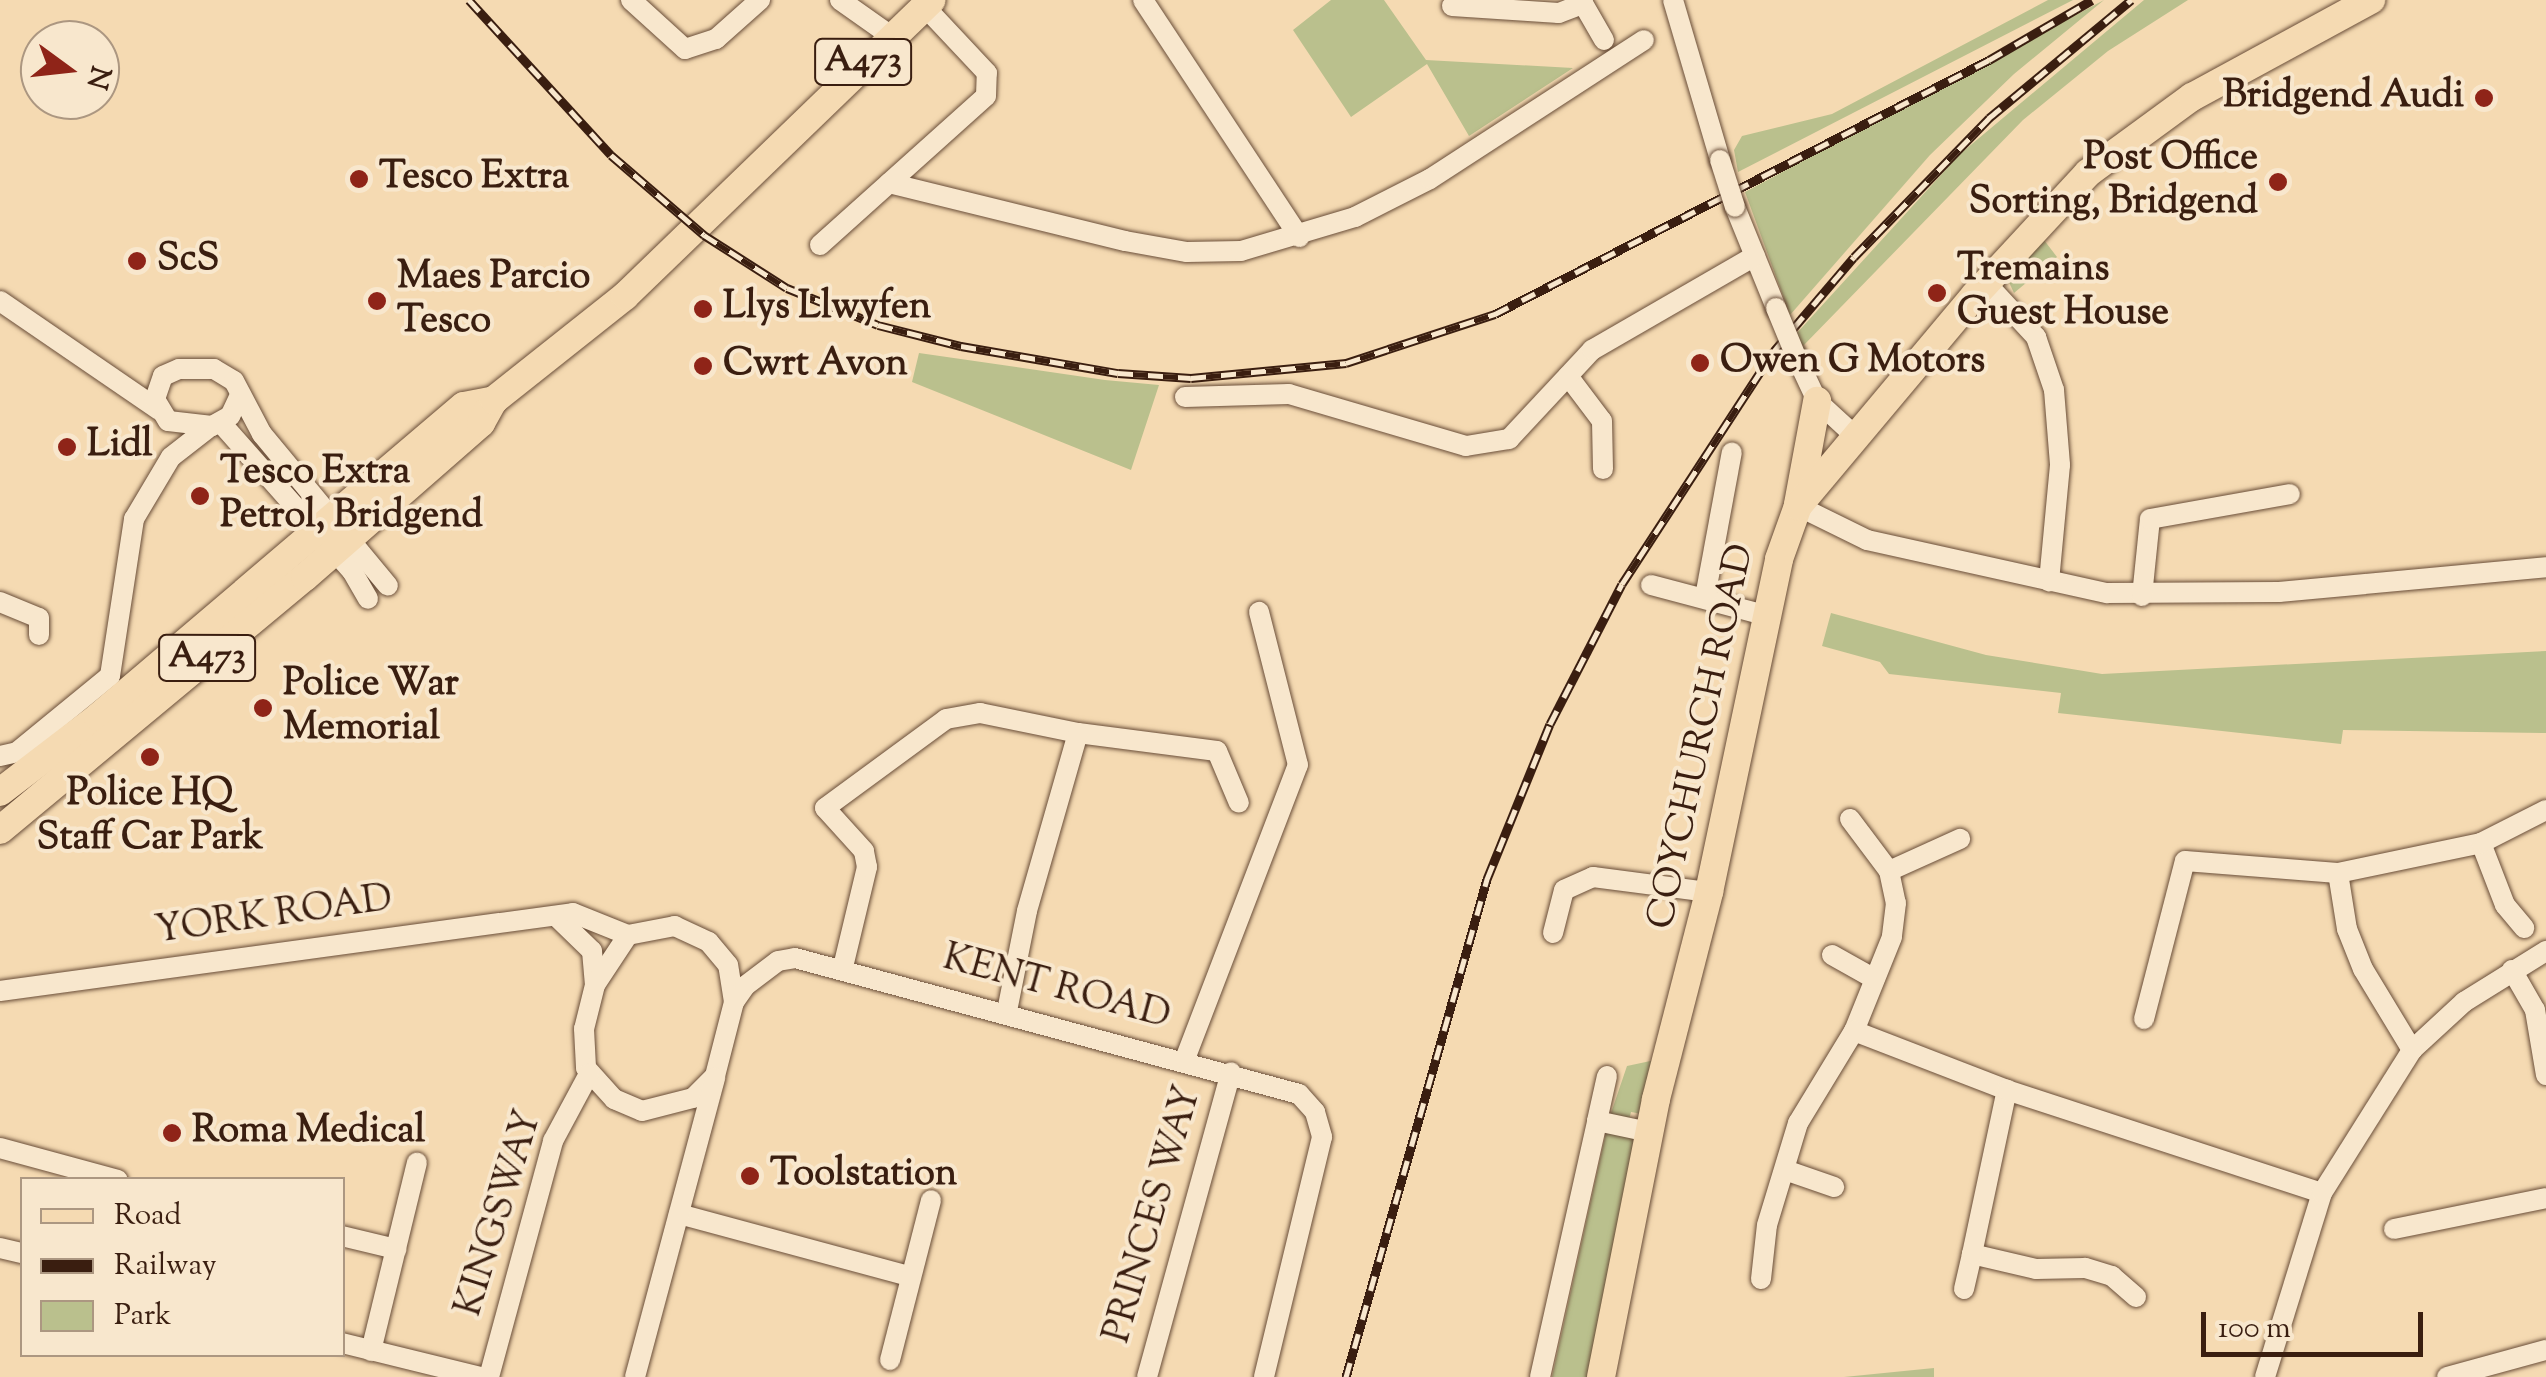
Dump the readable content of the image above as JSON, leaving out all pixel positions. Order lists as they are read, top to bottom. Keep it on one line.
{"streets":{"main road":["A473","COYCHURCH ROAD"],"street":["YORK ROAD","KENT ROAD","KINGSWAY","PRINCES WAY"]},"crossings":[["YORK ROAD","KENT ROAD"],["YORK ROAD","KINGSWAY"],["KENT ROAD","KINGSWAY"],["KENT ROAD","PRINCES WAY"]],"places":["Bridgend Audi","Tesco Extra","Post Office Sorting, Bridgend","ScS","Tremains Guest House","Maes Parcio Tesco","Llys Llwyfen","Owen G Motors","Cwrt Avon","Lidl","Tesco Extra Petrol, Bridgend","Police War Memorial","Police HQ Staff Car Park","Roma Medical","Toolstation"],"legend":["Road","Railway","Park"],"scale_bar":"100 m","north":"right"}
